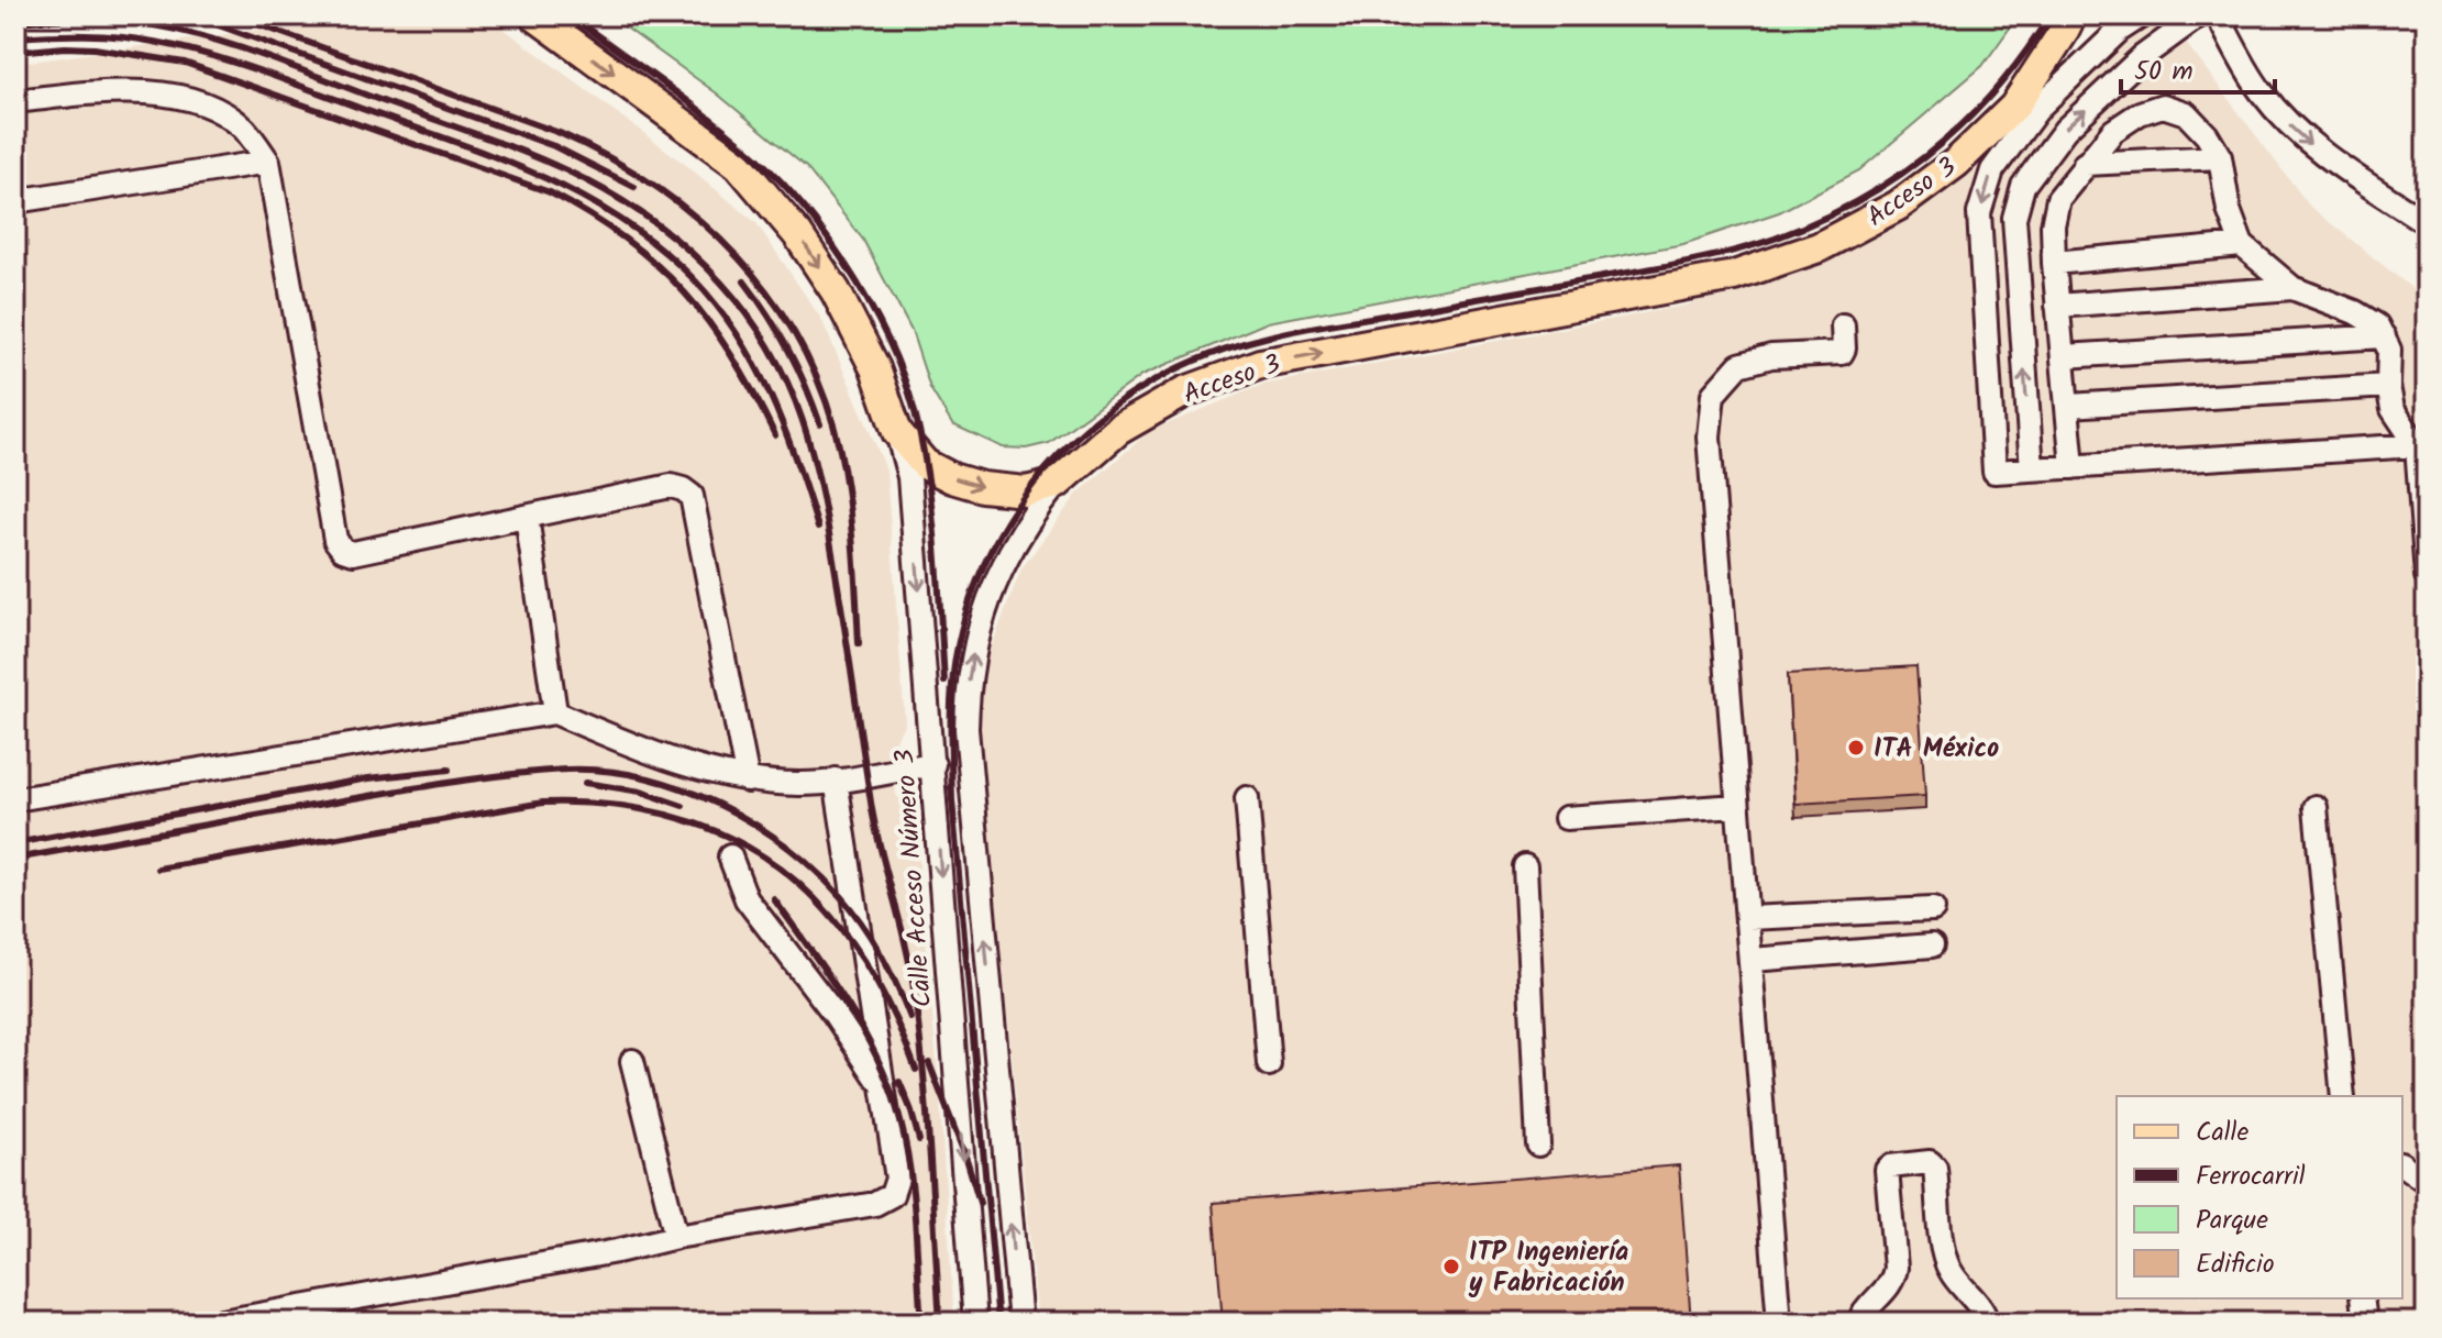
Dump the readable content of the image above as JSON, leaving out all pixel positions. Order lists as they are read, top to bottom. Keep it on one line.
{"streets":{"main road":["Acceso 3"],"street":["Calle Acceso Número 3"]},"one_way":["Acceso 3"],"places":["ITA México","ITP Ingeniería y Fabricación"],"legend":["Calle","Ferrocarril","Parque","Edificio"],"scale_bar":"50 m"}
